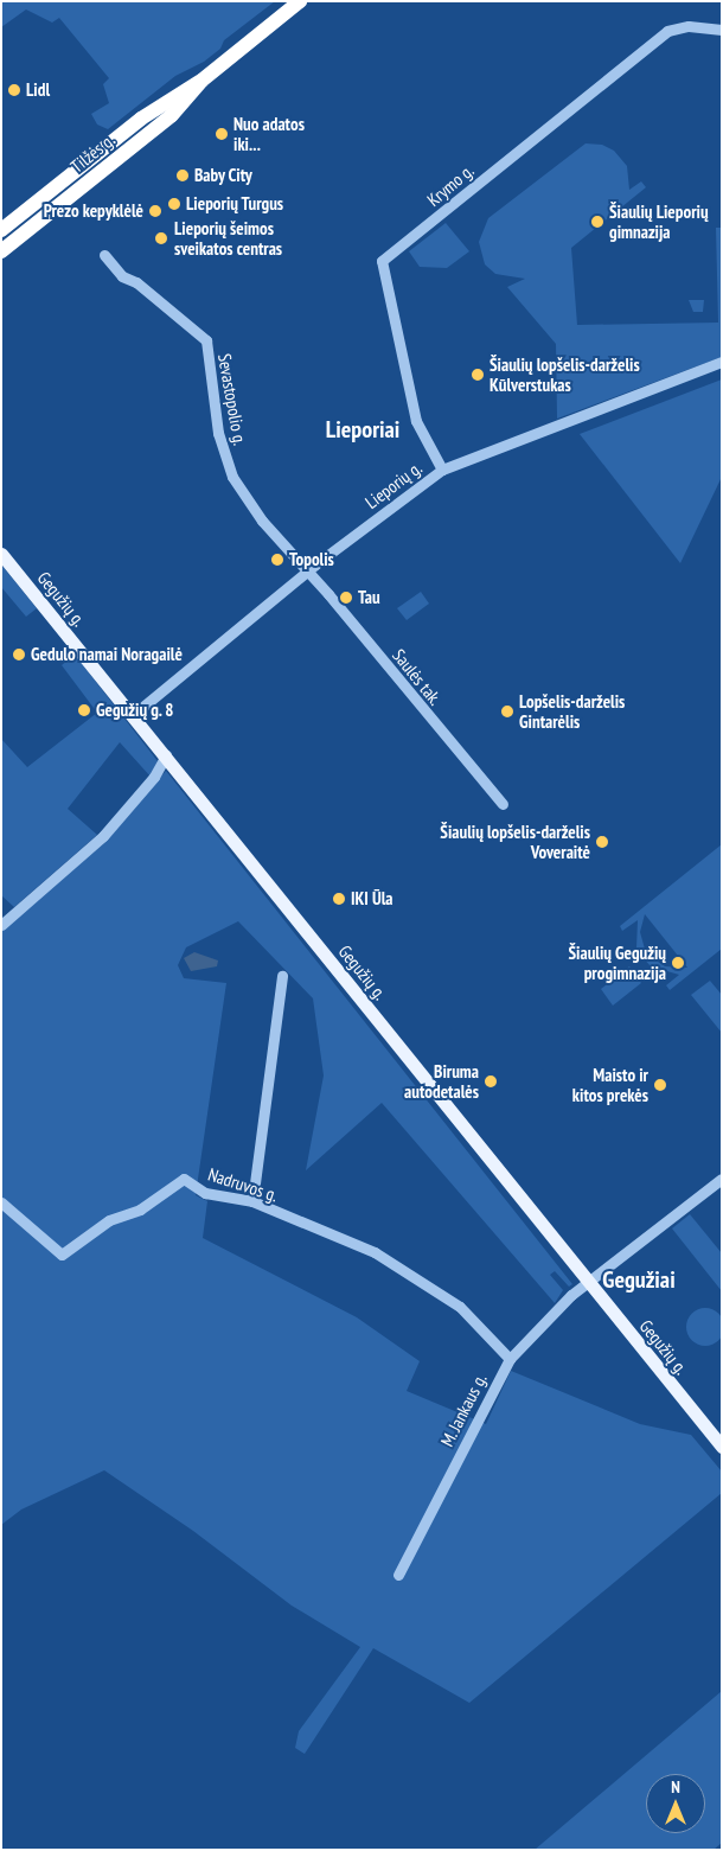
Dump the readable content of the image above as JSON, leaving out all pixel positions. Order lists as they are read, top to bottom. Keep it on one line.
{"streets":{"highway":["Tilžės g."],"main road":["Gegužių g."],"street":["Krymo g.","Sevastopolio g.","Lieporių g.","Saulės tak.","Nadruvos g.","M. Jankaus g."]},"crossings":[["Krymo g.","Lieporių g."],["Sevastopolio g.","Lieporių g."],["Sevastopolio g.","Saulės tak."],["Lieporių g.","Gegužių g."],["Lieporių g.","Saulės tak."],["Gegužių g.","M. Jankaus g."],["Nadruvos g.","M. Jankaus g."]],"districts":["Lieporiai","Gegužiai"],"places":["Lidl","Nuo adatos iki...","Baby City","Lieporių Turgus","Prezo kepyklėlė","Šiaulių Lieporių gimnazija","Lieporių šeimos sveikatos centras","Šiaulių lopšelis-darželis Kūlverstukas","Topolis","Tau","Gedulo namai Noragailė","Gegužių g. 8","Lopšelis-darželis Gintarėlis","Šiaulių lopšelis-darželis Voveraitė","IKI Ūla","Šiaulių Gegužių progimnazija","Biruma autodetalės","Maisto ir kitos prekės"],"north":"top"}
